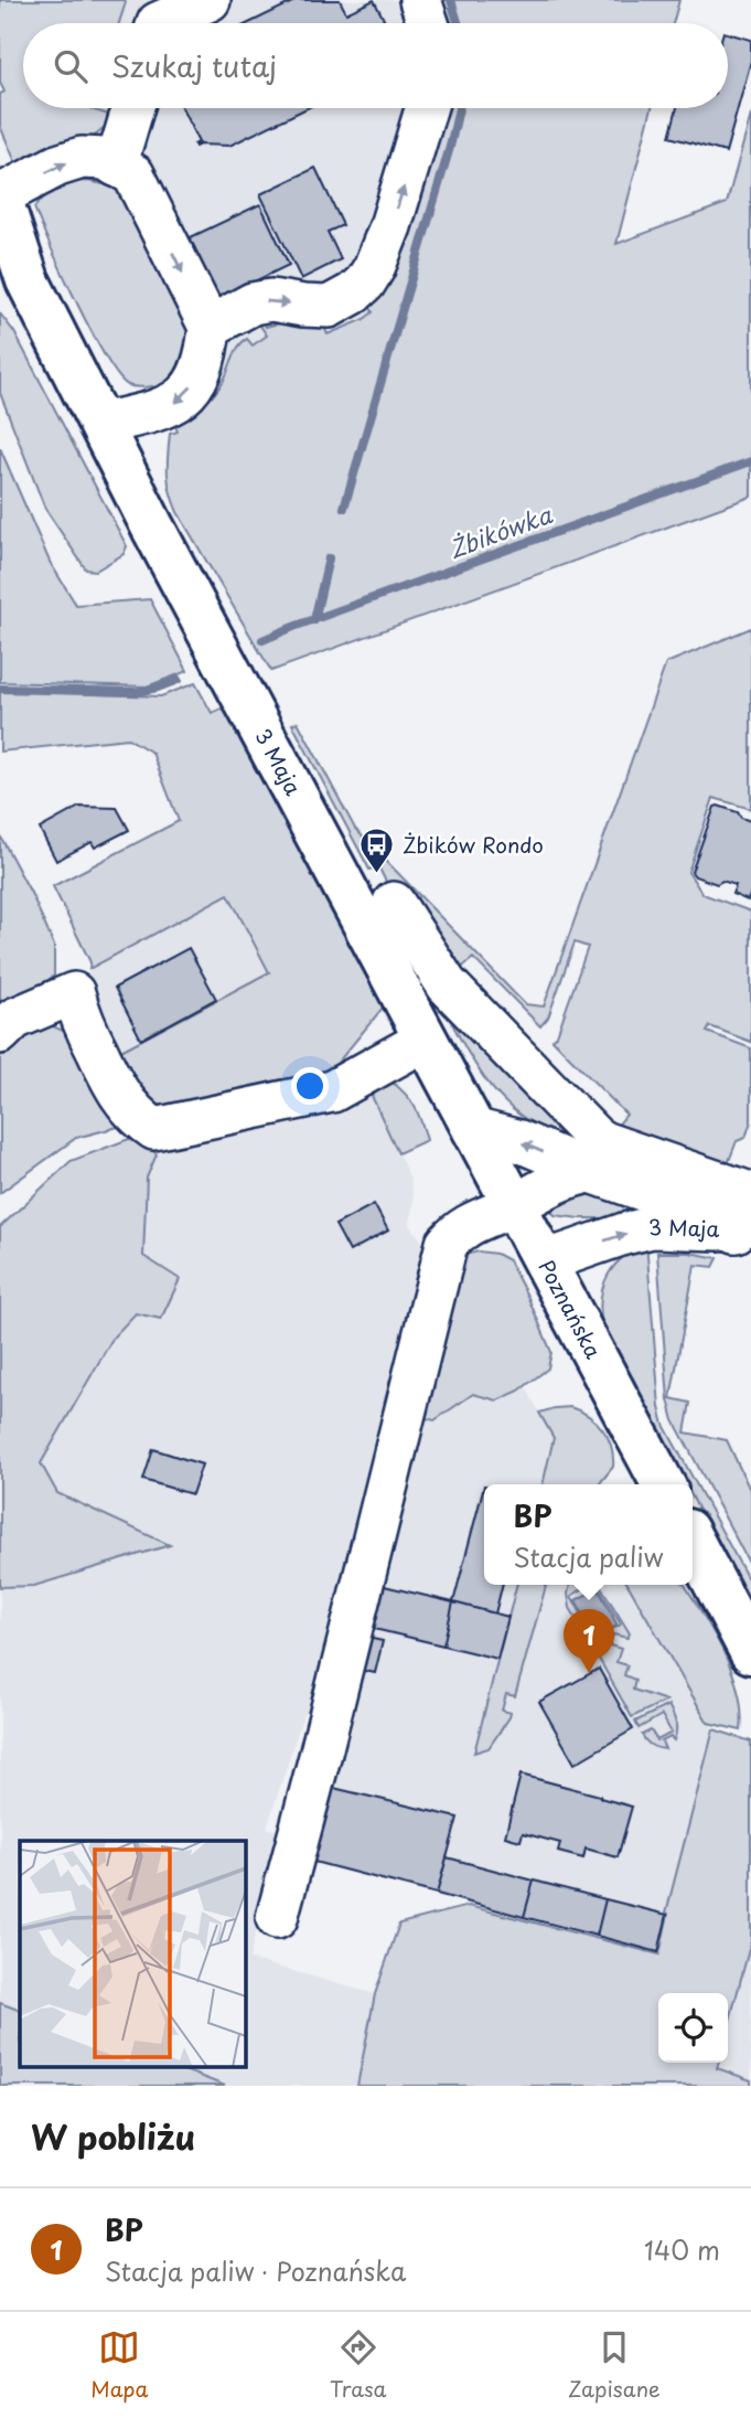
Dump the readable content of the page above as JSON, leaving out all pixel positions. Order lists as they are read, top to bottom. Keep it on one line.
{"streets":{"main road":["3 Maja","Poznańska"]},"crossings":[["3 Maja","Poznańska"]],"water":["Żbikówka"],"places":{"bus stop":["Żbików Rondo"]},"page":{"search":"Szukaj tutaj","popup":["BP","Stacja paliw"],"pins":"1","heading":"W pobliżu","list":[{"mark":"1","name":"BP","note":"Stacja paliw · Poznańska","value":"140 m"}],"nav":["Mapa","Trasa","Zapisane"]}}
